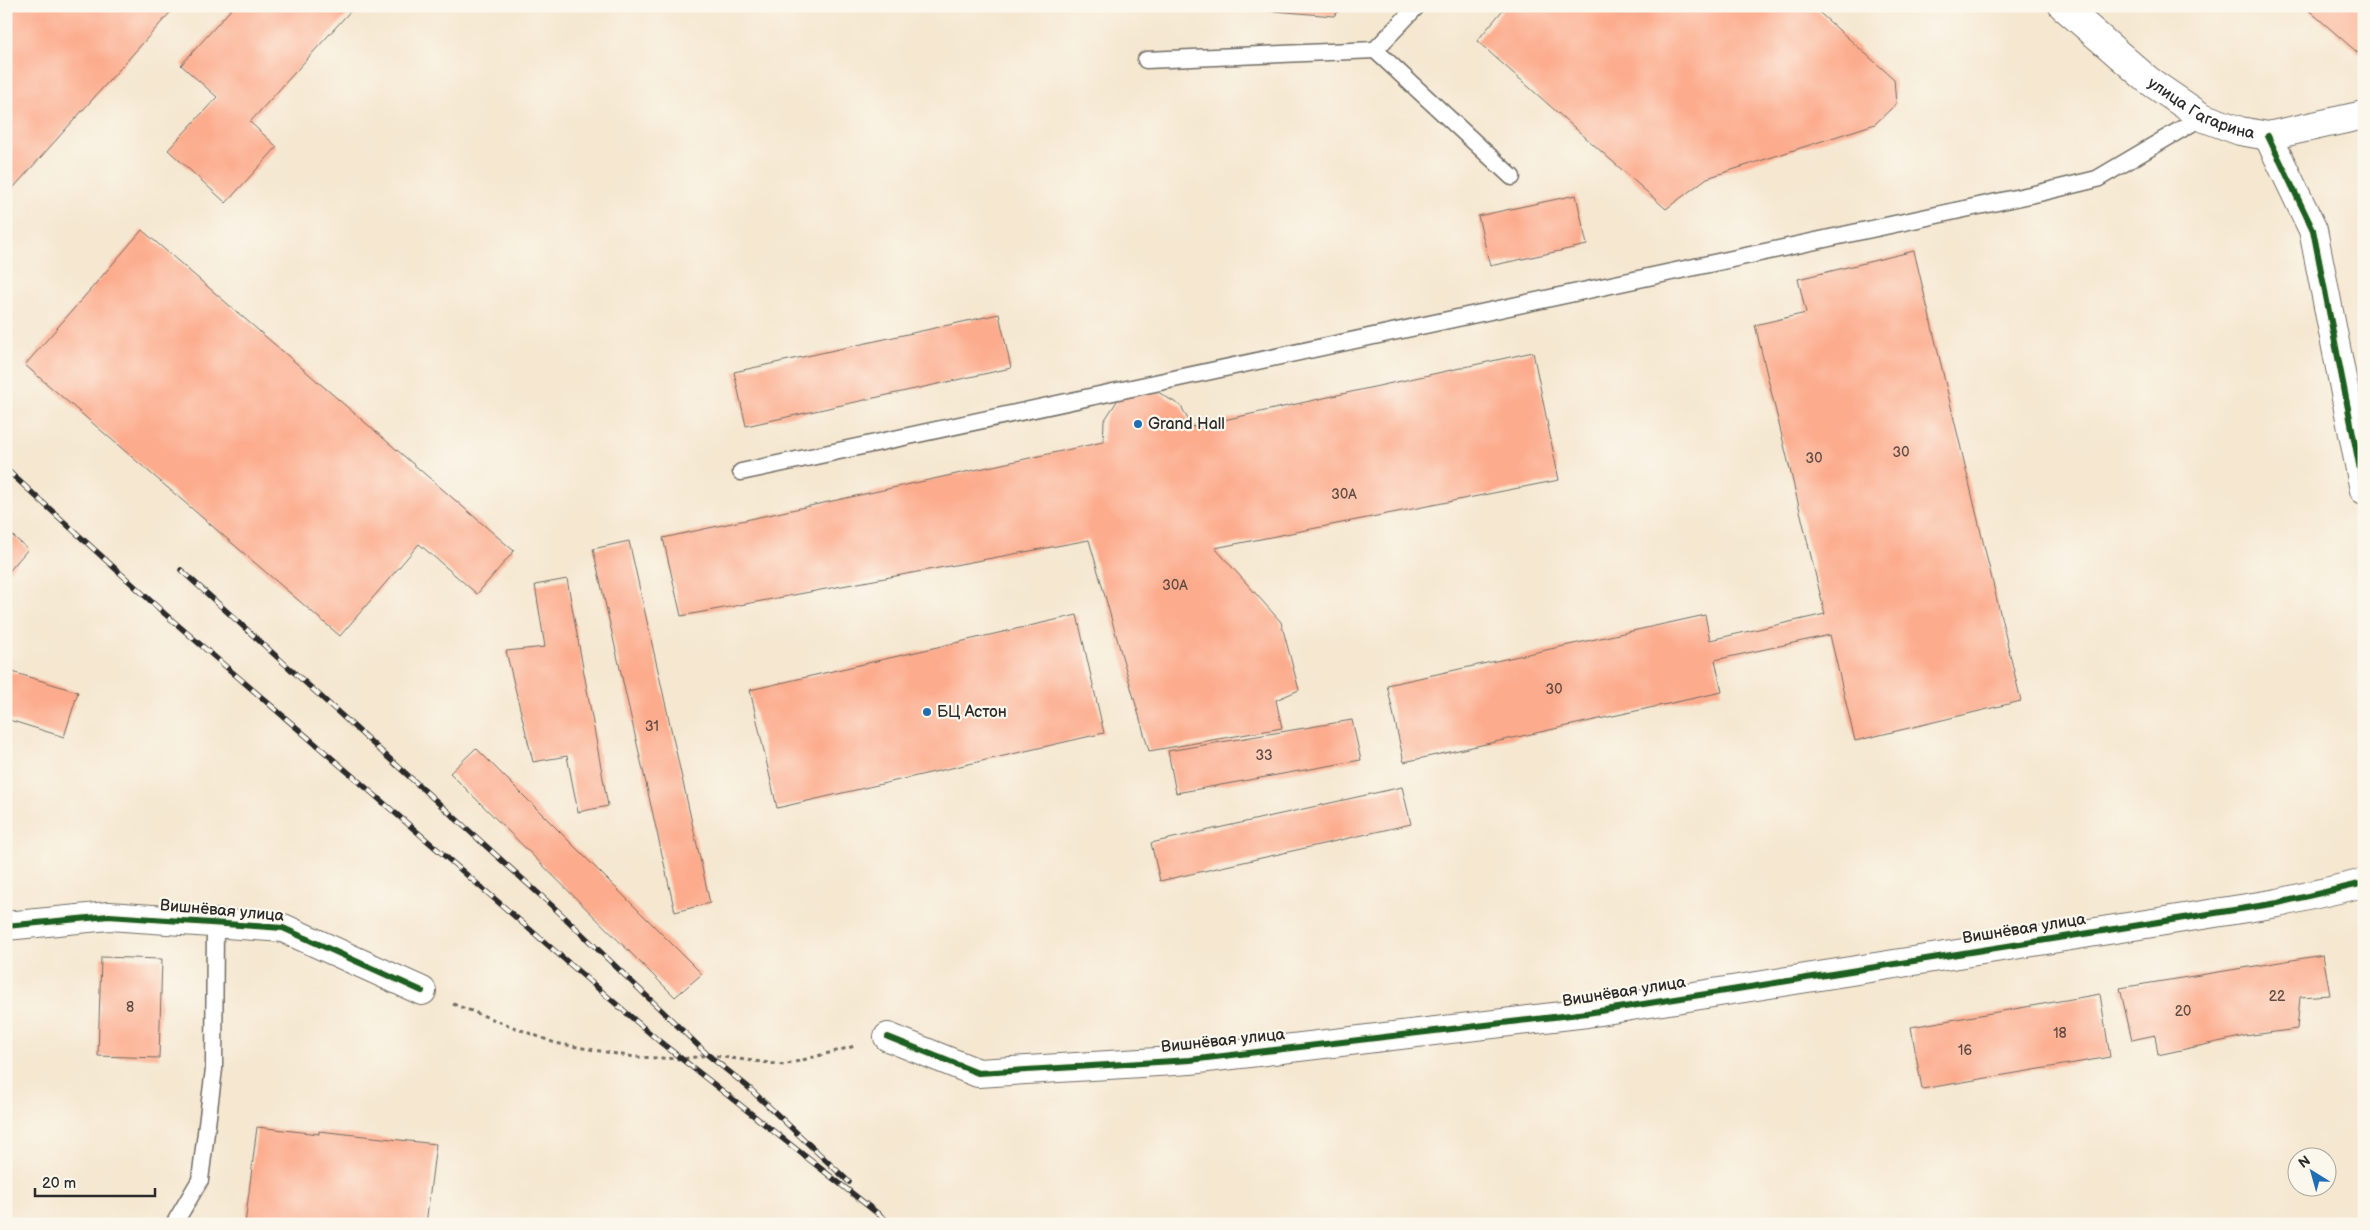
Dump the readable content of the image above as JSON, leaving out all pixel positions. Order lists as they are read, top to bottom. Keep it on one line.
{"streets":{"street":["улица Гагарина","Вишнёвая улица"]},"places":["Grand Hall","БЦ Астон"],"house_numbers":["30","30","30А","30А","30","31","33","22","8","20","18","16"],"scale_bar":"20 m","north":"top left"}
